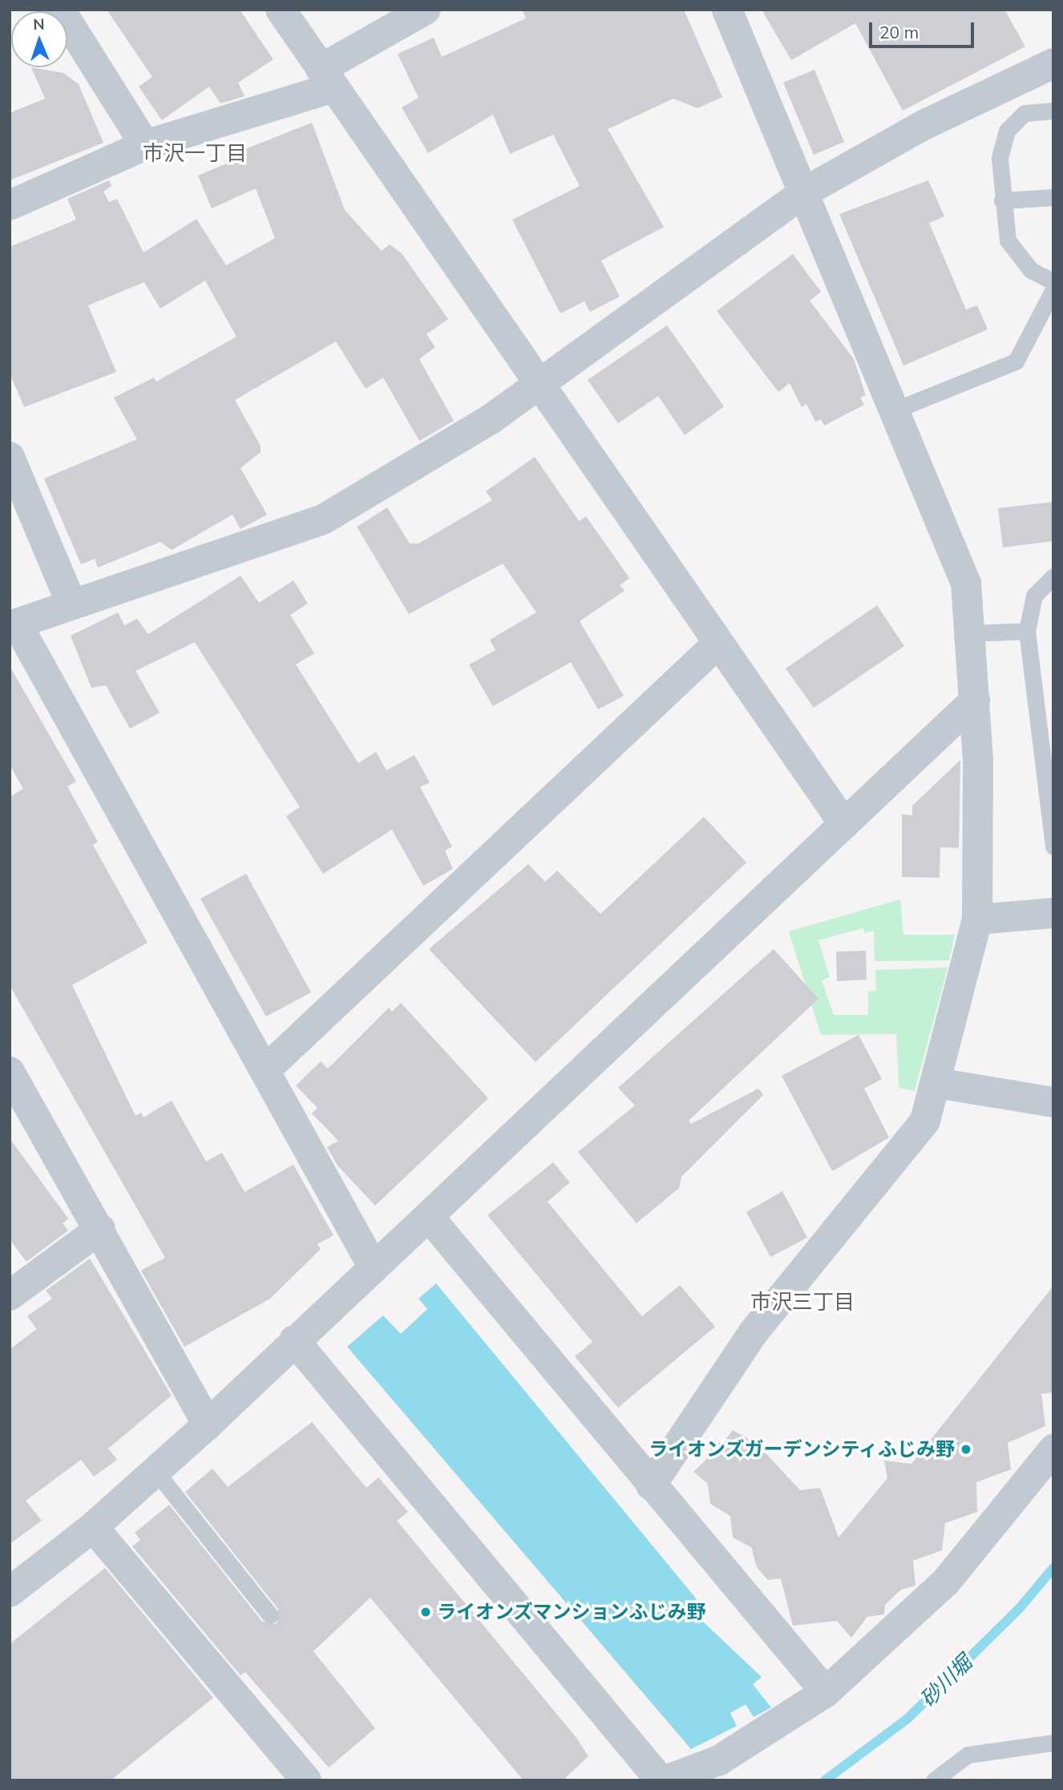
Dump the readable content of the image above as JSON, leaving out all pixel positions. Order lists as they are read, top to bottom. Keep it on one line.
{"districts":["市沢一丁目","市沢三丁目"],"water":["砂川堀"],"places":["ライオンズガーデンシティふじみ野","ライオンズマンションふじみ野"],"scale_bar":"20 m","north":"top"}
